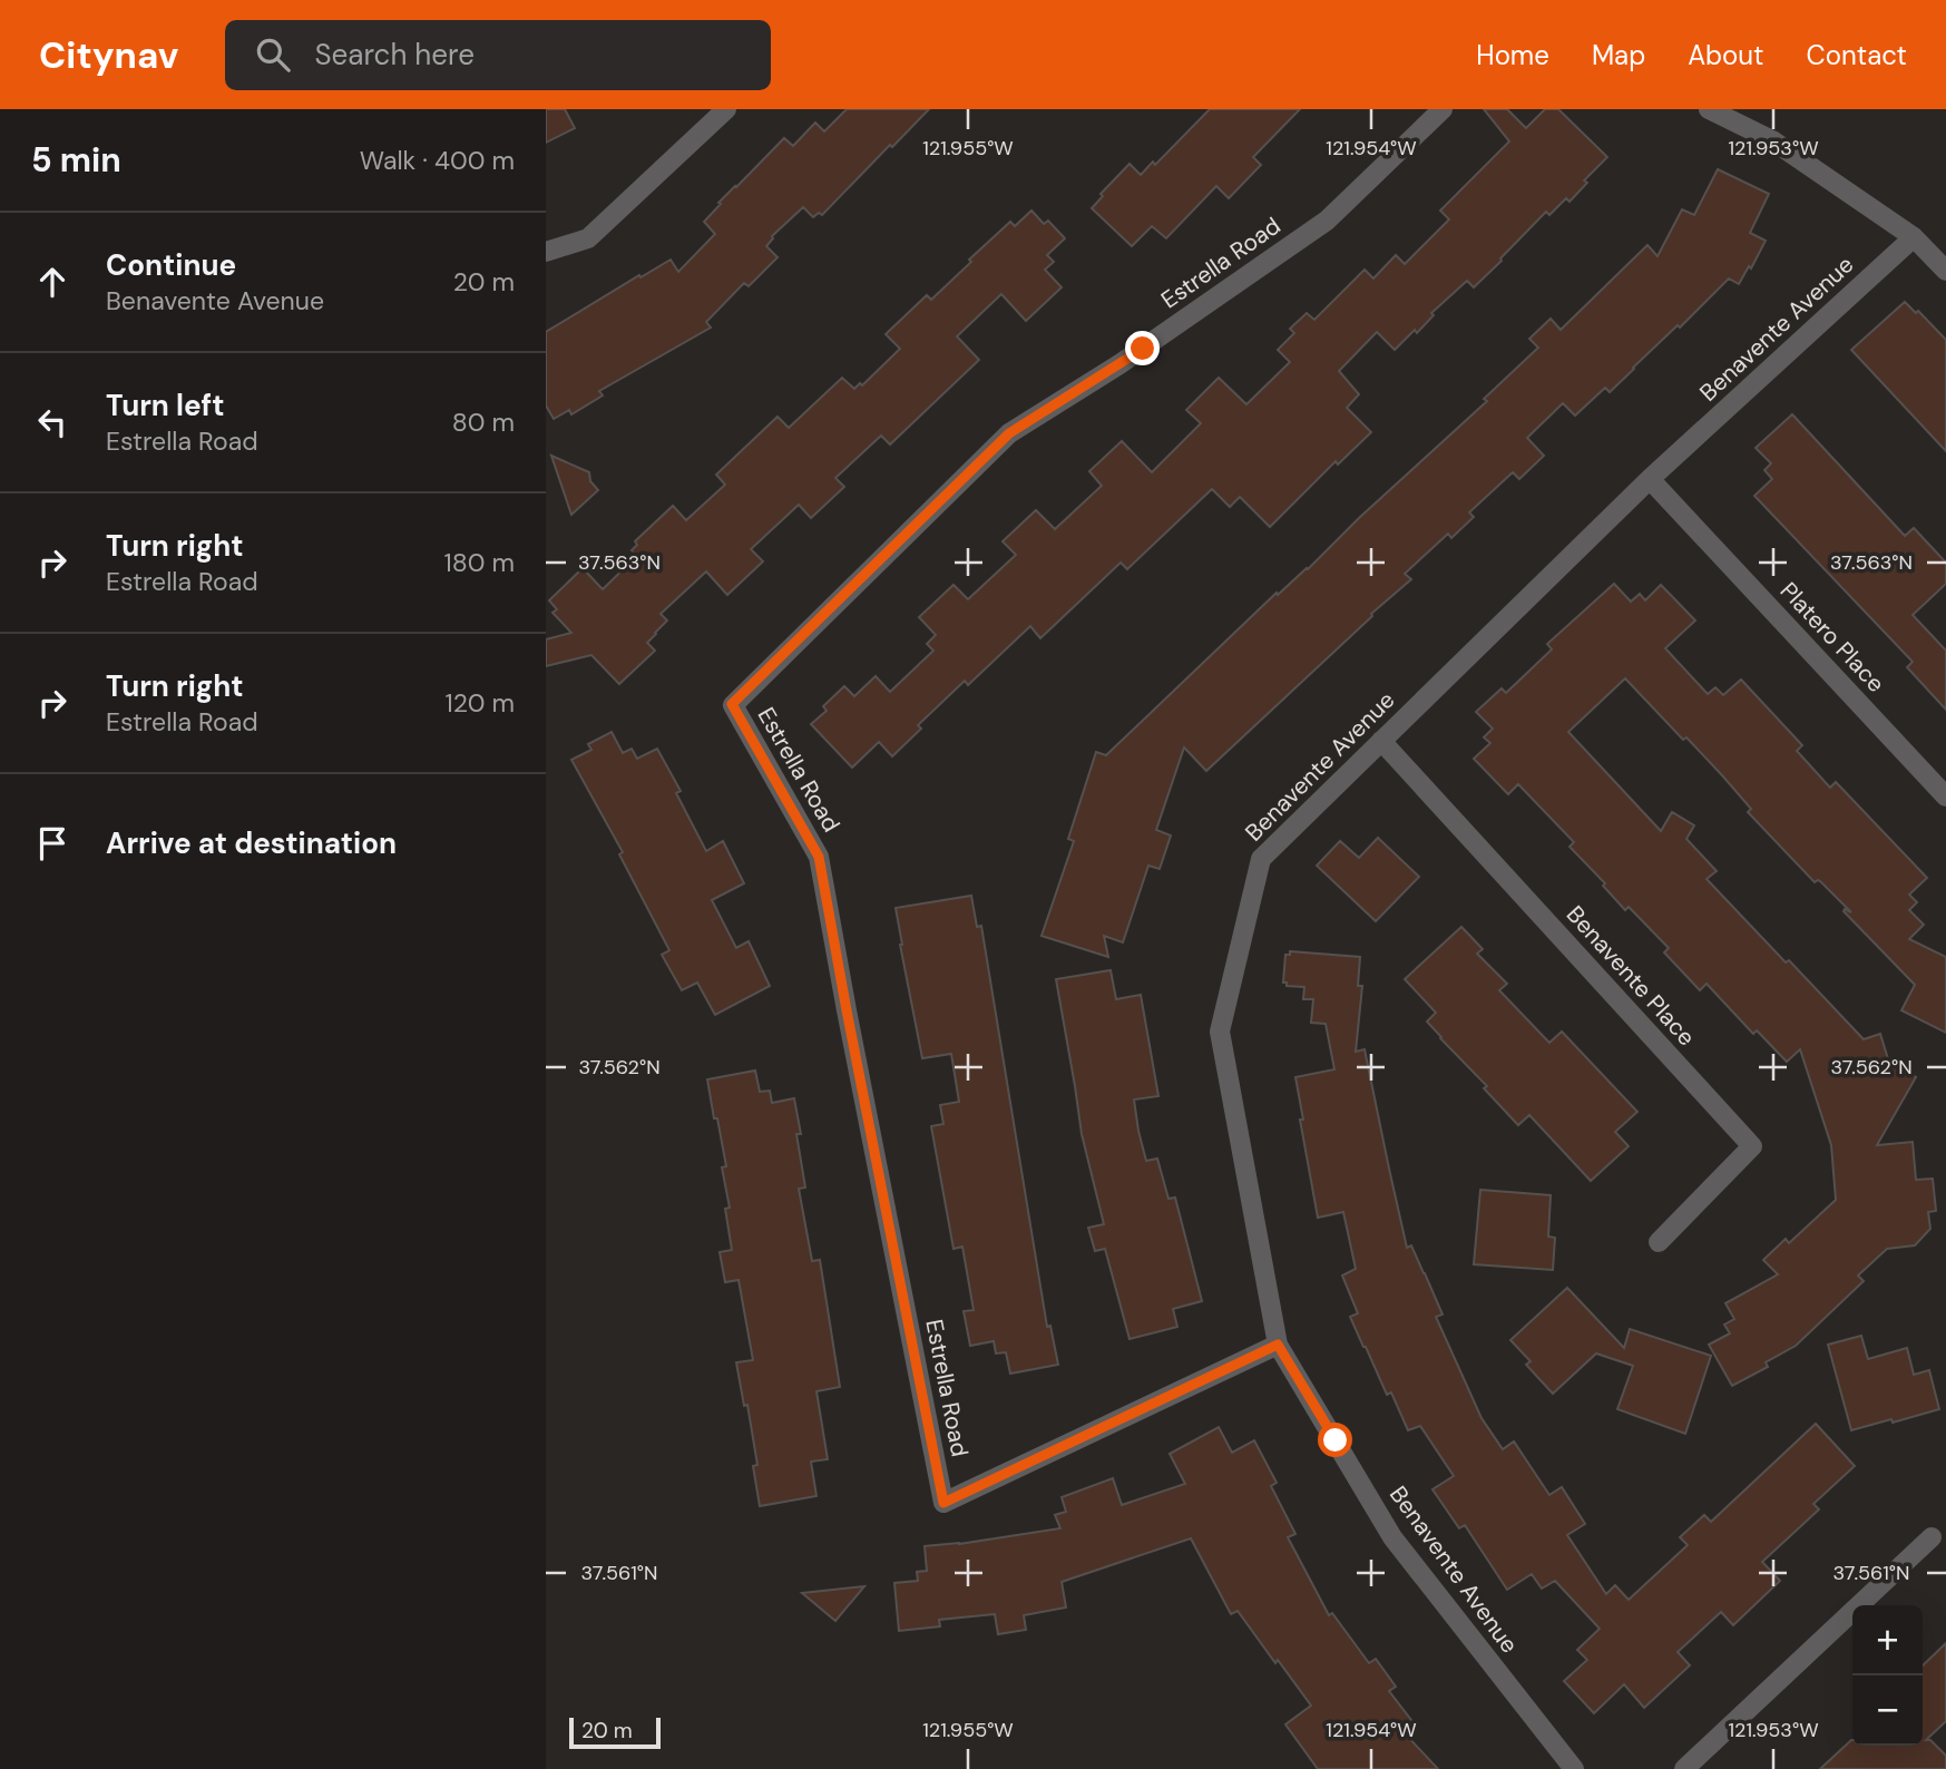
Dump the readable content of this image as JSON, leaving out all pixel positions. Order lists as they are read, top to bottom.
{
  "streets": {
    "street": [
      "Estrella Road",
      "Benavente Avenue",
      "Platero Place",
      "Benavente Place"
    ]
  },
  "crossings": [
    ["Estrella Road", "Benavente Avenue"],
    ["Benavente Avenue", "Platero Place"],
    ["Benavente Avenue", "Benavente Place"]
  ],
  "scale_bar": "20 m",
  "page": {
    "header": "Citynav",
    "search": "Search here",
    "nav": [
      "Home",
      "Map",
      "About",
      "Contact"
    ],
    "heading": ["5 min", "Walk · 400 m"],
    "list": [
      ["Continue", "Benavente Avenue", "20 m"],
      ["Turn left", "Estrella Road", "80 m"],
      ["Turn right", "Estrella Road", "180 m"],
      ["Turn right", "Estrella Road", "120 m"],
      "Arrive at destination"
    ],
    "map_buttons": ["+", "−"],
    "scale": "20 m"
  },
  "coordinates": [
    "121.955°W",
    "121.954°W",
    "121.953°W",
    "37.563°N",
    "37.562°N",
    "37.561°N"
  ]
}
